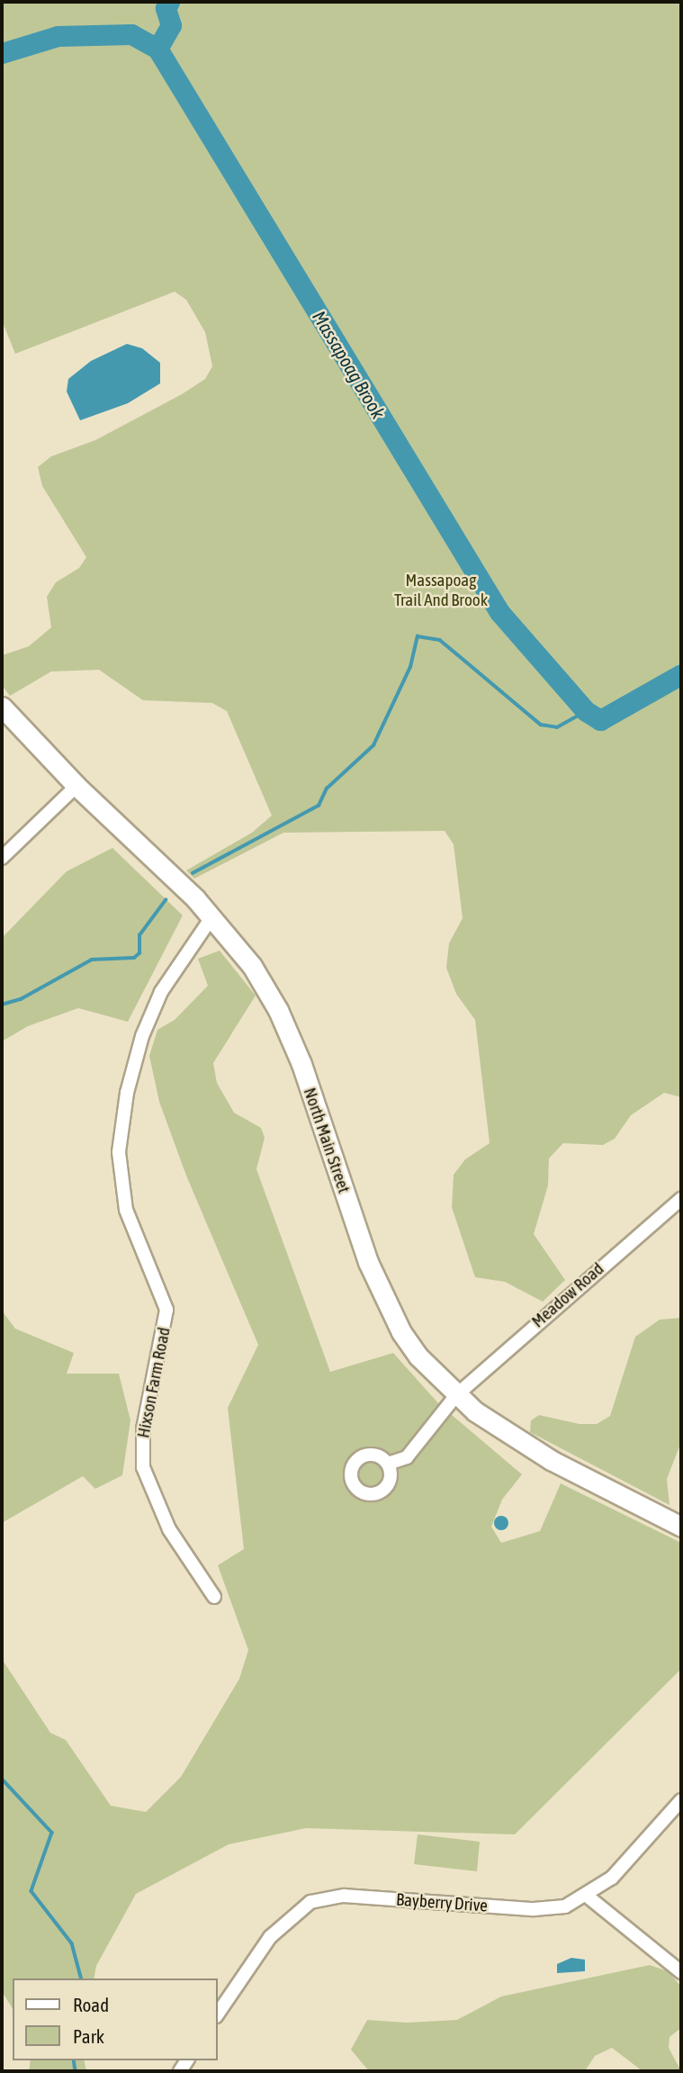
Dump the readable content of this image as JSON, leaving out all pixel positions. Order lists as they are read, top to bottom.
{
  "streets": {
    "main road": ["North Main Street"],
    "street": ["Meadow Road", "Hixson Farm Road", "Bayberry Drive"]
  },
  "crossings": [
    ["North Main Street", "Meadow Road"],
    ["North Main Street", "Hixson Farm Road"]
  ],
  "water": ["Massapoag Brook"],
  "parks": ["Massapoag Trail And Brook"],
  "legend": ["Road", "Park"]
}
